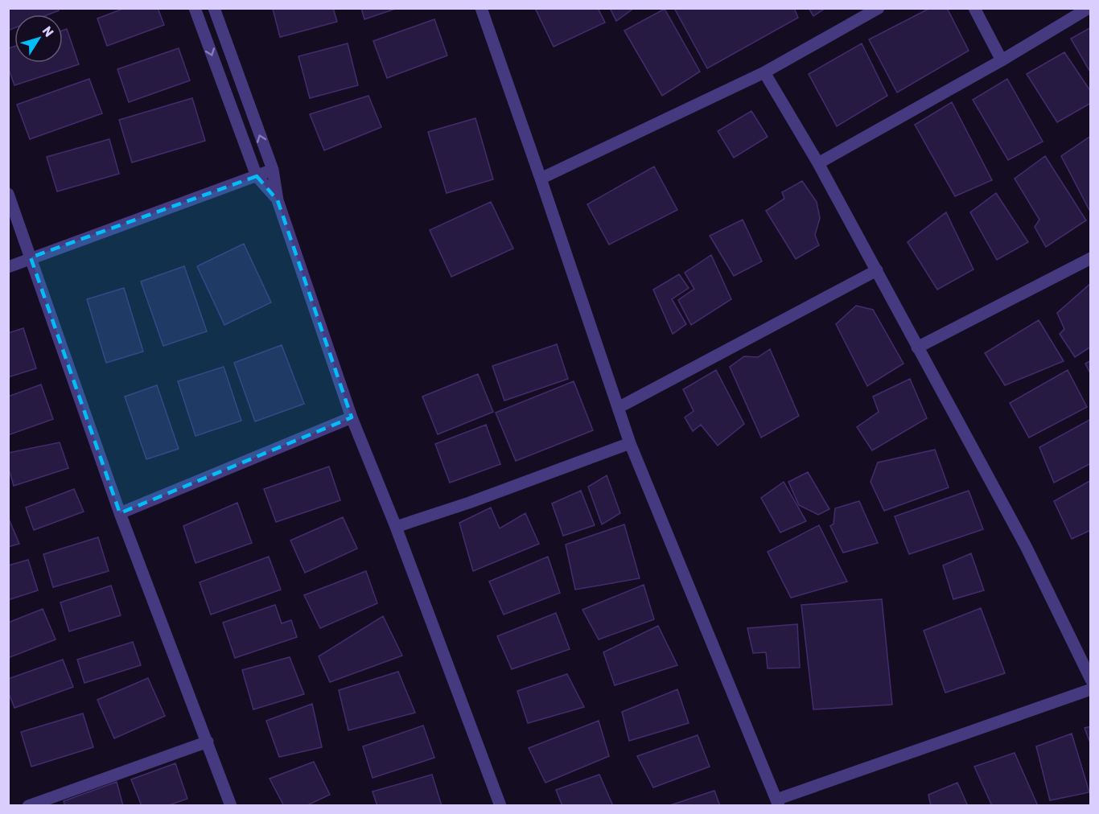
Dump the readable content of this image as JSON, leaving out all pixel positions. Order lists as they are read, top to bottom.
{
  "north": "top right"
}
